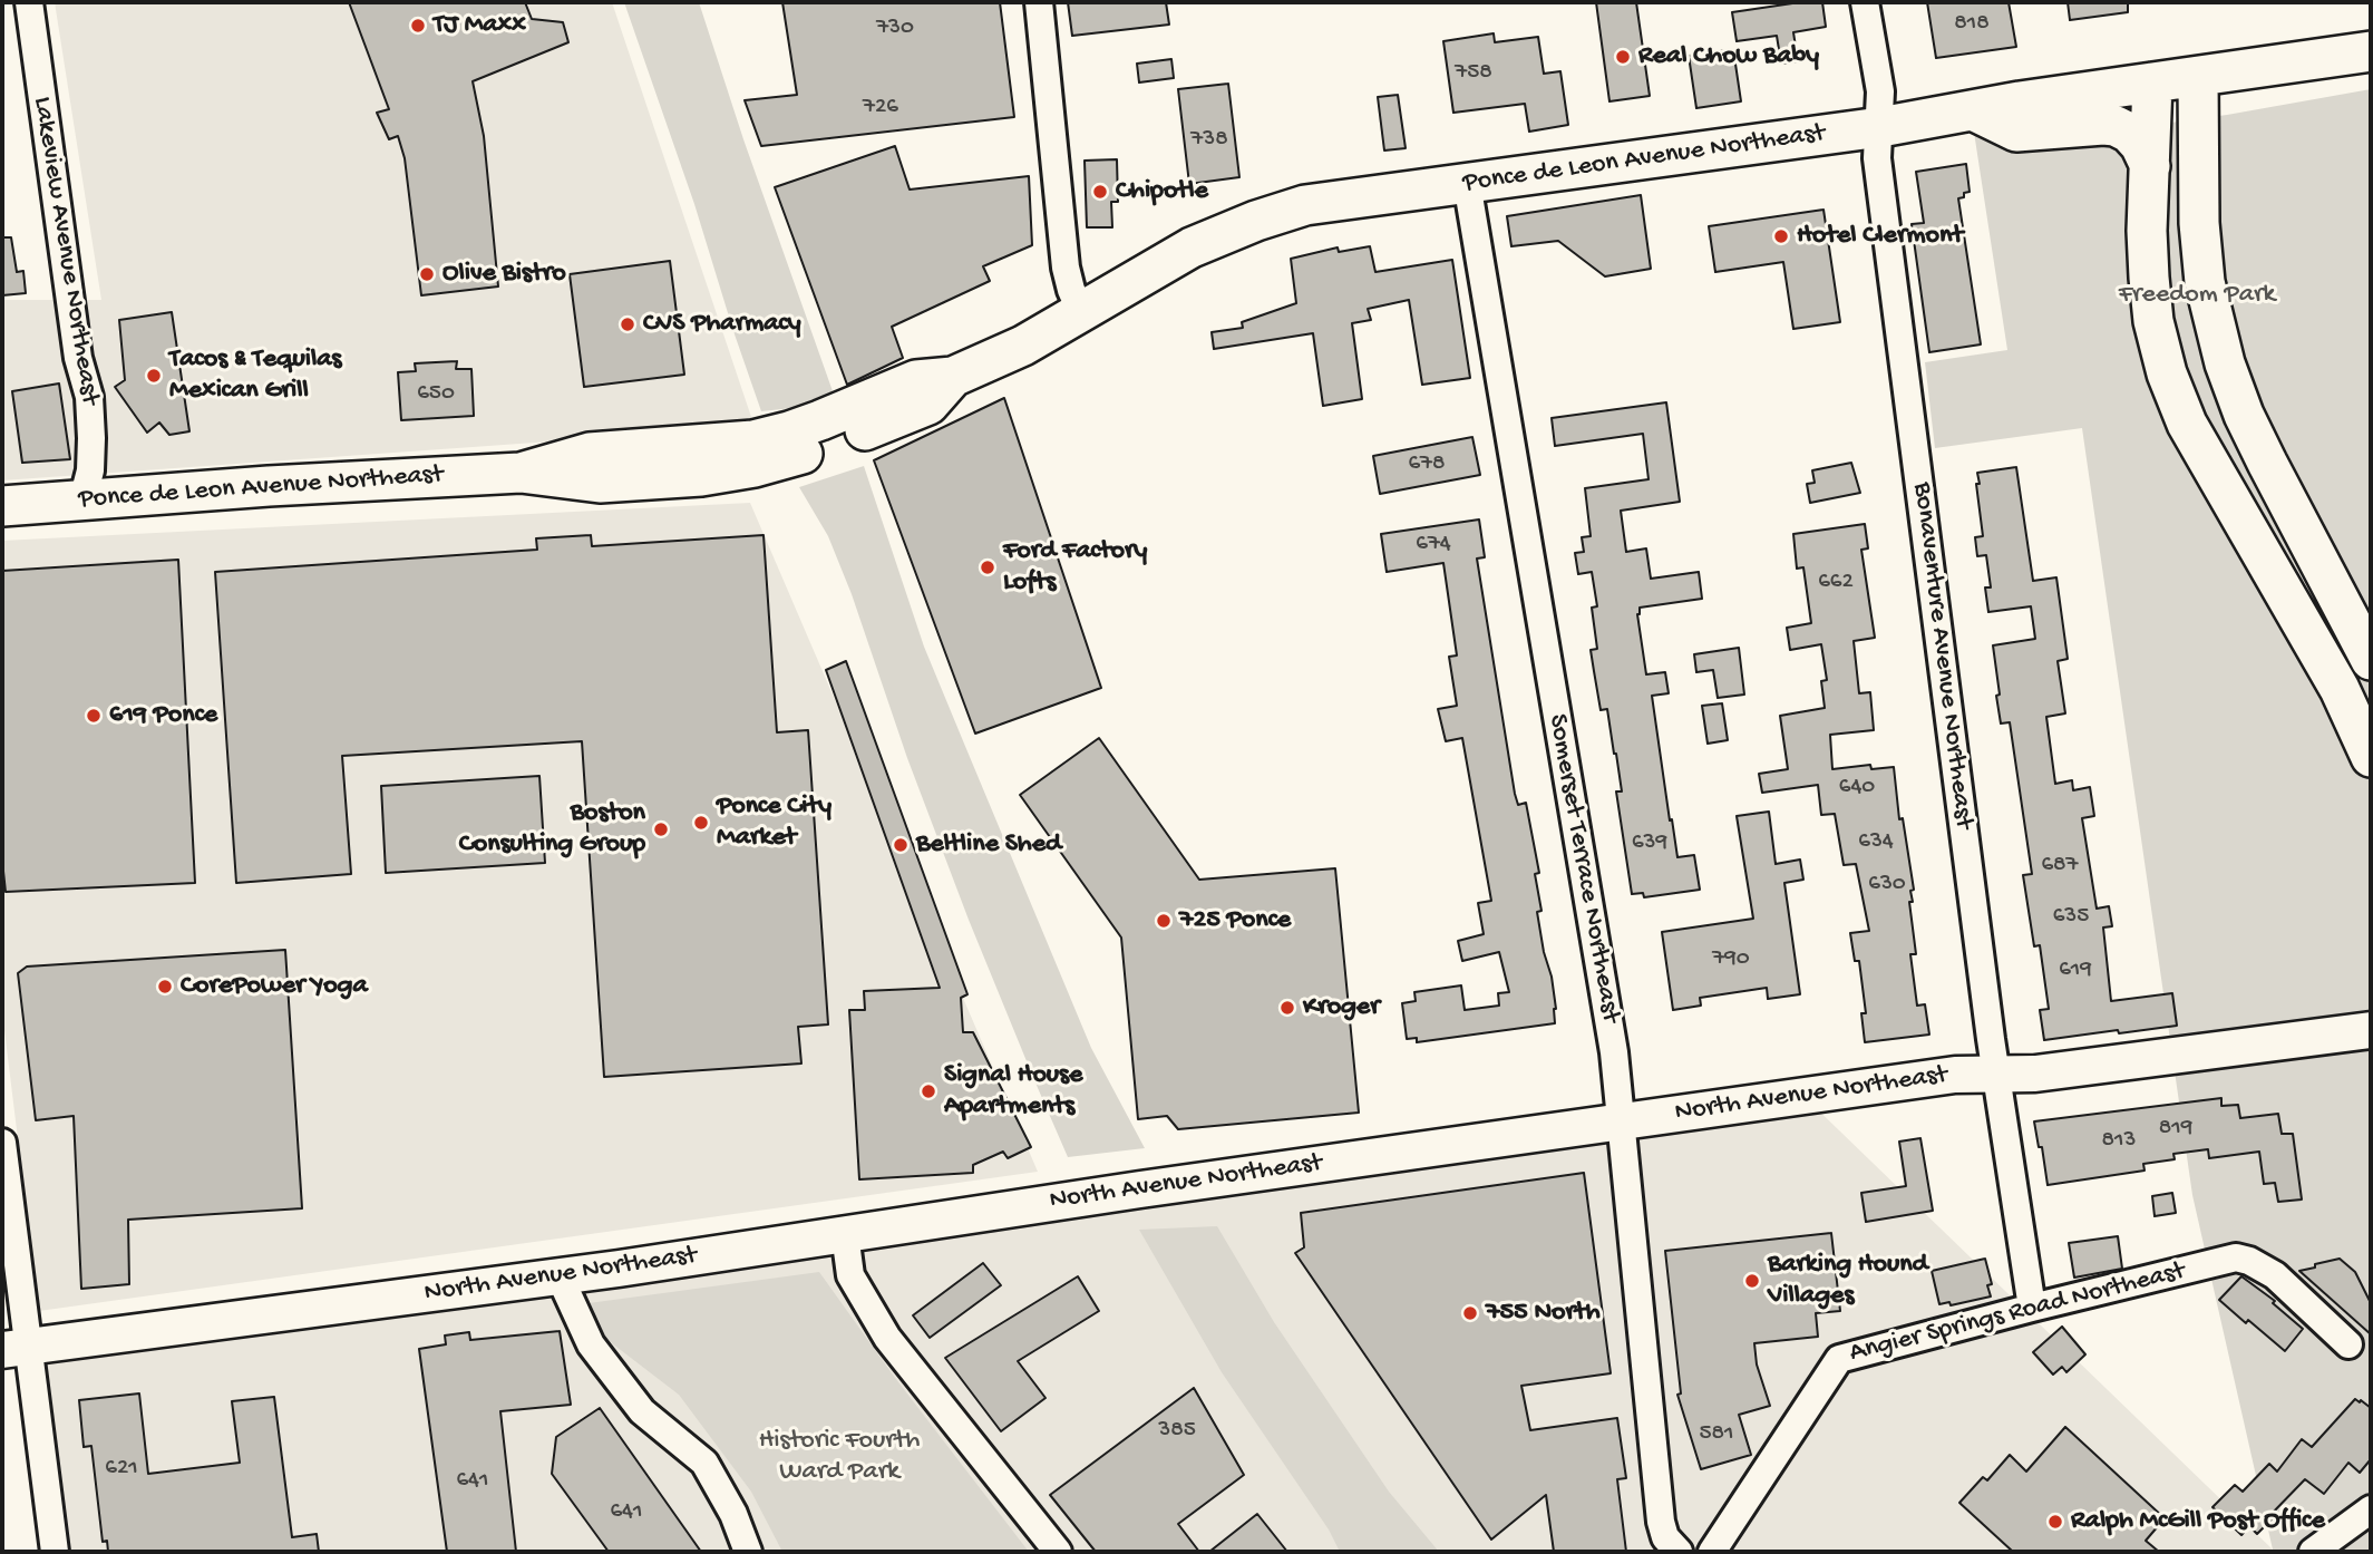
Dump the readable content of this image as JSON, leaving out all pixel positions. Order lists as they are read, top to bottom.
{
  "streets": {
    "highway": ["Ponce de Leon Avenue Northeast"],
    "main road": ["North Avenue Northeast"],
    "street": [
      "Lakeview Avenue Northeast",
      "Bonaventure Avenue Northeast",
      "Somerset Terrace Northeast",
      "Angier Springs Road Northeast"
    ]
  },
  "crossings": [
    ["Ponce de Leon Avenue Northeast", "Lakeview Avenue Northeast"],
    ["Ponce de Leon Avenue Northeast", "Bonaventure Avenue Northeast"],
    ["Ponce de Leon Avenue Northeast", "Somerset Terrace Northeast"],
    ["Bonaventure Avenue Northeast", "North Avenue Northeast"],
    ["Bonaventure Avenue Northeast", "Angier Springs Road Northeast"],
    ["Somerset Terrace Northeast", "North Avenue Northeast"]
  ],
  "parks": ["Freedom Park", "Historic Fourth Ward Park"],
  "places": [
    "TJ Maxx",
    "Real Chow Baby",
    "Chipotle",
    "Hotel Clermont",
    "Olive Bistro",
    "CVS Pharmacy",
    "Tacos & Tequilas Mexican Grill",
    "Ford Factory Lofts",
    "619 Ponce",
    "Ponce City Market",
    "Boston Consulting Group",
    "Beltline Shed",
    "725 Ponce",
    "CorePower Yoga",
    "Kroger",
    "Signal House Apartments",
    "Barking Hound Villages",
    "755 North",
    "Ralph McGill Post Office"
  ],
  "house_numbers": [
    "818",
    "730",
    "758",
    "726",
    "738",
    "650",
    "678",
    "674",
    "662",
    "640",
    "634",
    "639",
    "687",
    "630",
    "635",
    "790",
    "619",
    "819",
    "813",
    "385",
    "581",
    "621",
    "641",
    "641"
  ]
}
